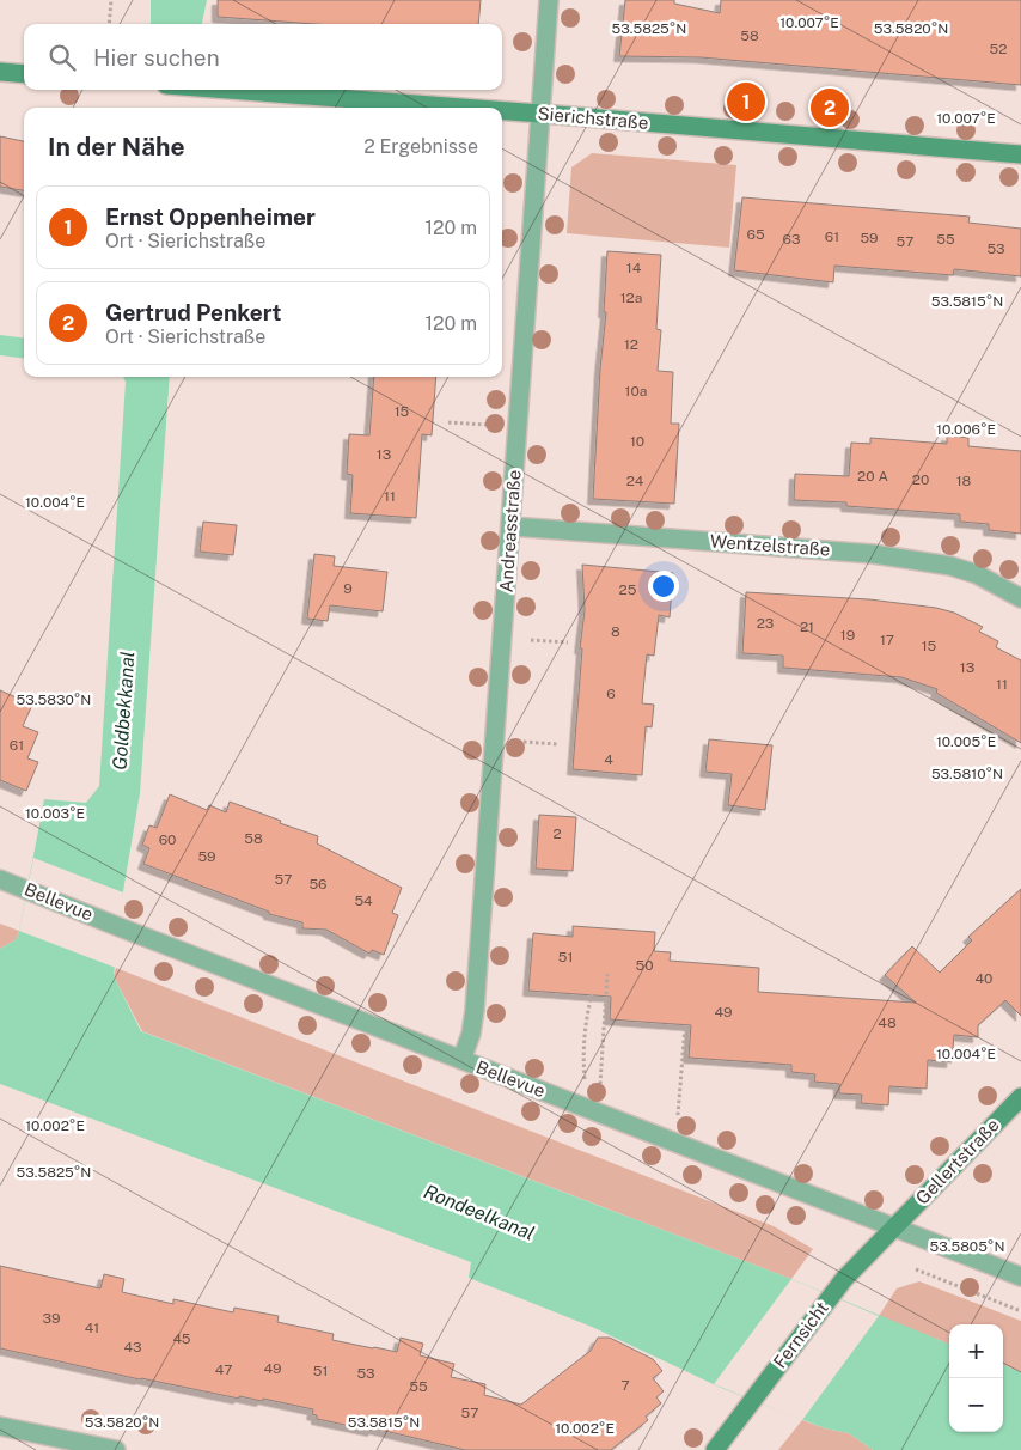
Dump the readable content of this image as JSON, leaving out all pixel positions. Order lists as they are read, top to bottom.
{
  "streets": {
    "main road": ["Sierichstraße", "Gellertstraße", "Fernsicht"],
    "street": ["Andreasstraße", "Wentzelstraße", "Bellevue"]
  },
  "crossings": [
    ["Sierichstraße", "Andreasstraße"],
    ["Andreasstraße", "Wentzelstraße"],
    ["Andreasstraße", "Bellevue"],
    ["Bellevue", "Gellertstraße"],
    ["Bellevue", "Fernsicht"],
    ["Gellertstraße", "Fernsicht"]
  ],
  "water": ["Goldbekkanal", "Rondeelkanal"],
  "house_numbers": [
    "58",
    "52",
    "65",
    "61",
    "59",
    "63",
    "55",
    "57",
    "53",
    "14",
    "12a",
    "12",
    "10a",
    "15",
    "10",
    "13",
    "20 A",
    "20",
    "24",
    "18",
    "11",
    "9",
    "25",
    "23",
    "21",
    "8",
    "19",
    "17",
    "15",
    "13",
    "11",
    "6",
    "61",
    "4",
    "2",
    "58",
    "60",
    "59",
    "57",
    "56",
    "54",
    "51",
    "50",
    "40",
    "49",
    "48",
    "39",
    "41",
    "45",
    "43",
    "49",
    "47",
    "51",
    "53",
    "7",
    "55",
    "57"
  ],
  "page": {
    "search": "Hier suchen",
    "pins": ["1", "2"],
    "heading": ["In der Nähe", "2 Ergebnisse"],
    "list": [
      {
        "mark": "1",
        "name": "Ernst Oppenheimer",
        "note": "Ort · Sierichstraße",
        "value": "120 m"
      },
      {
        "mark": "2",
        "name": "Gertrud Penkert",
        "note": "Ort · Sierichstraße",
        "value": "120 m"
      }
    ],
    "map_buttons": ["+", "−"]
  },
  "coordinates": [
    "10.007°E",
    "53.5825°N",
    "53.5820°N",
    "53.5815°N",
    "10.006°E",
    "10.004°E",
    "53.5830°N",
    "10.005°E",
    "53.5810°N",
    "10.003°E",
    "10.002°E",
    "53.5805°N"
  ]
}
